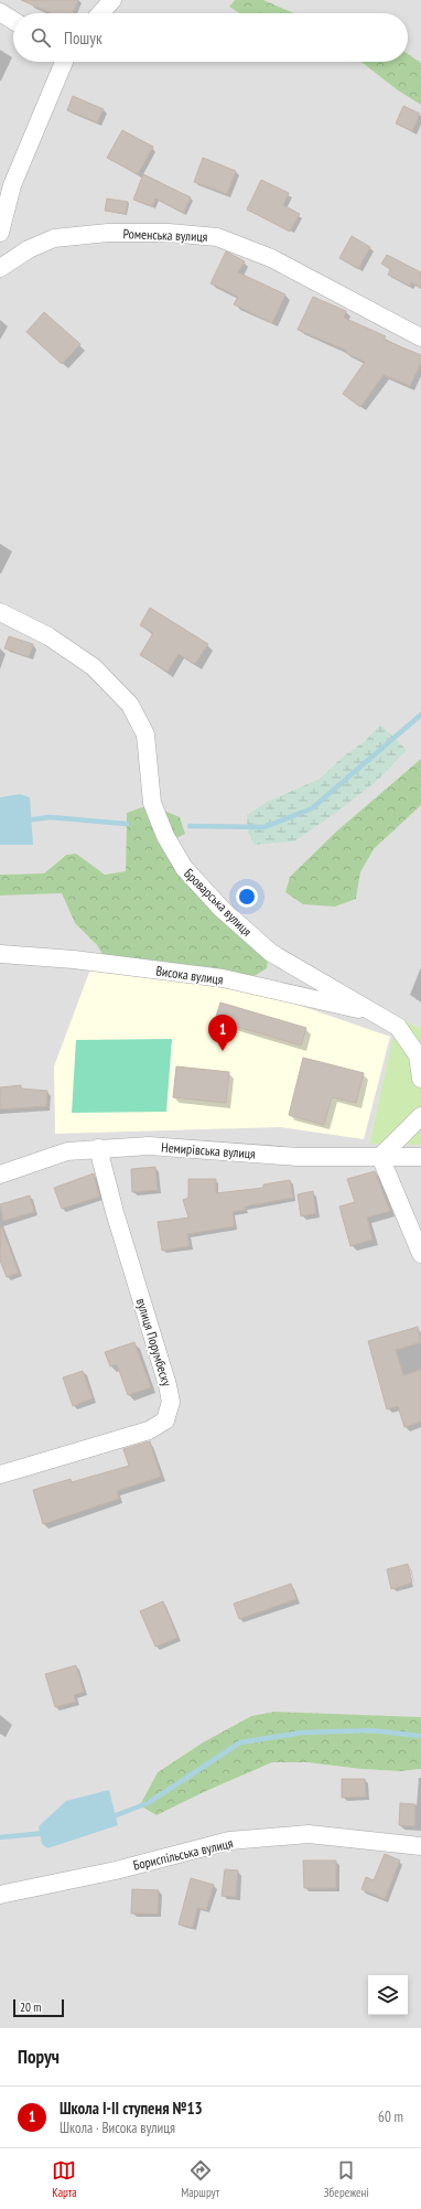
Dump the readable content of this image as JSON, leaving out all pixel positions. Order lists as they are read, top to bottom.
{
  "streets": {
    "street": [
      "Роменська вулиця",
      "Броварська вулиця",
      "Висока вулиця",
      "Немирівська вулиця",
      "вулиця Порумбеску",
      "Бориспільська вулиця"
    ]
  },
  "crossings": [
    ["Броварська вулиця", "Висока вулиця"],
    ["Немирівська вулиця", "вулиця Порумбеску"]
  ],
  "scale_bar": "20 m",
  "page": {
    "search": "Пошук",
    "pins": "1",
    "scale": "20 m",
    "heading": "Поруч",
    "list": [
      {
        "mark": "1",
        "name": "Школа I-II ступеня №13",
        "note": "Школа · Висока вулиця",
        "value": "60 m"
      }
    ],
    "nav": ["Карта", "Маршрут", "Збережені"]
  }
}
